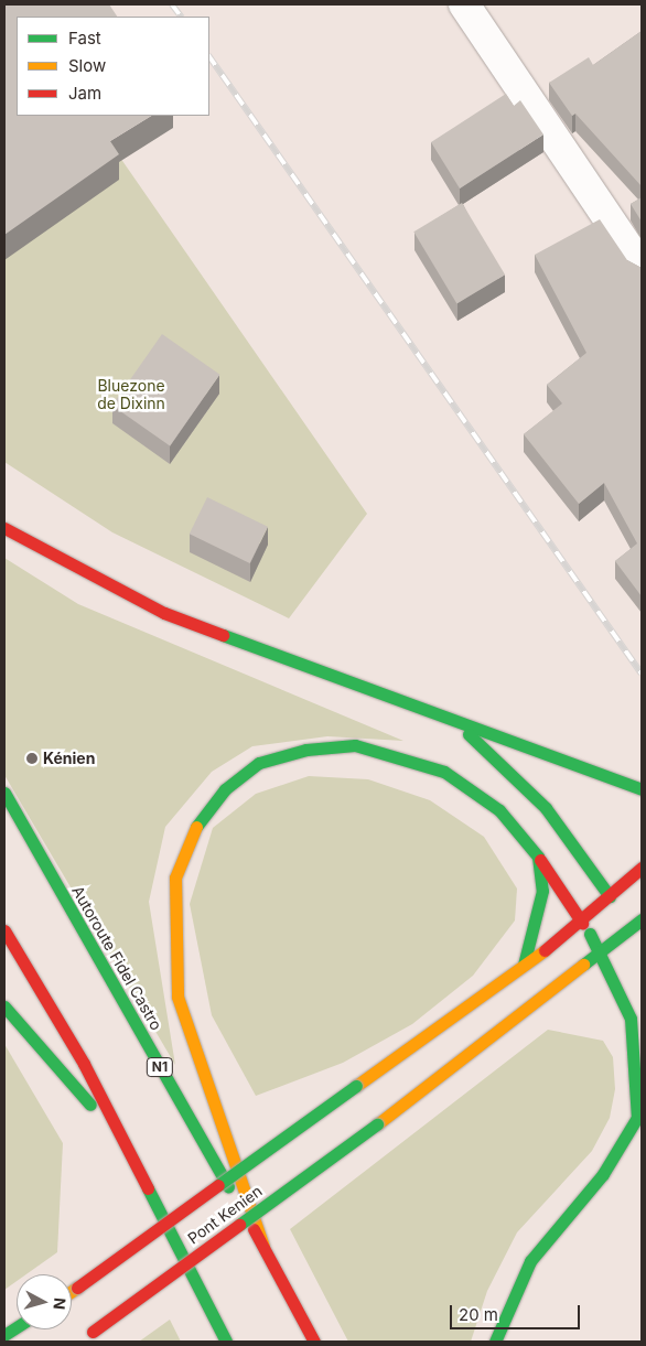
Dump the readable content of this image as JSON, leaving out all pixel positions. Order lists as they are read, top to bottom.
{
  "streets": {
    "main road": ["Autoroute Fidel Castro", "N1", "Pont Kenien"]
  },
  "parks": ["Bluezone de Dixinn"],
  "places": ["Kénien"],
  "legend": ["Fast", "Slow", "Jam"],
  "scale_bar": "20 m",
  "north": "right"
}
